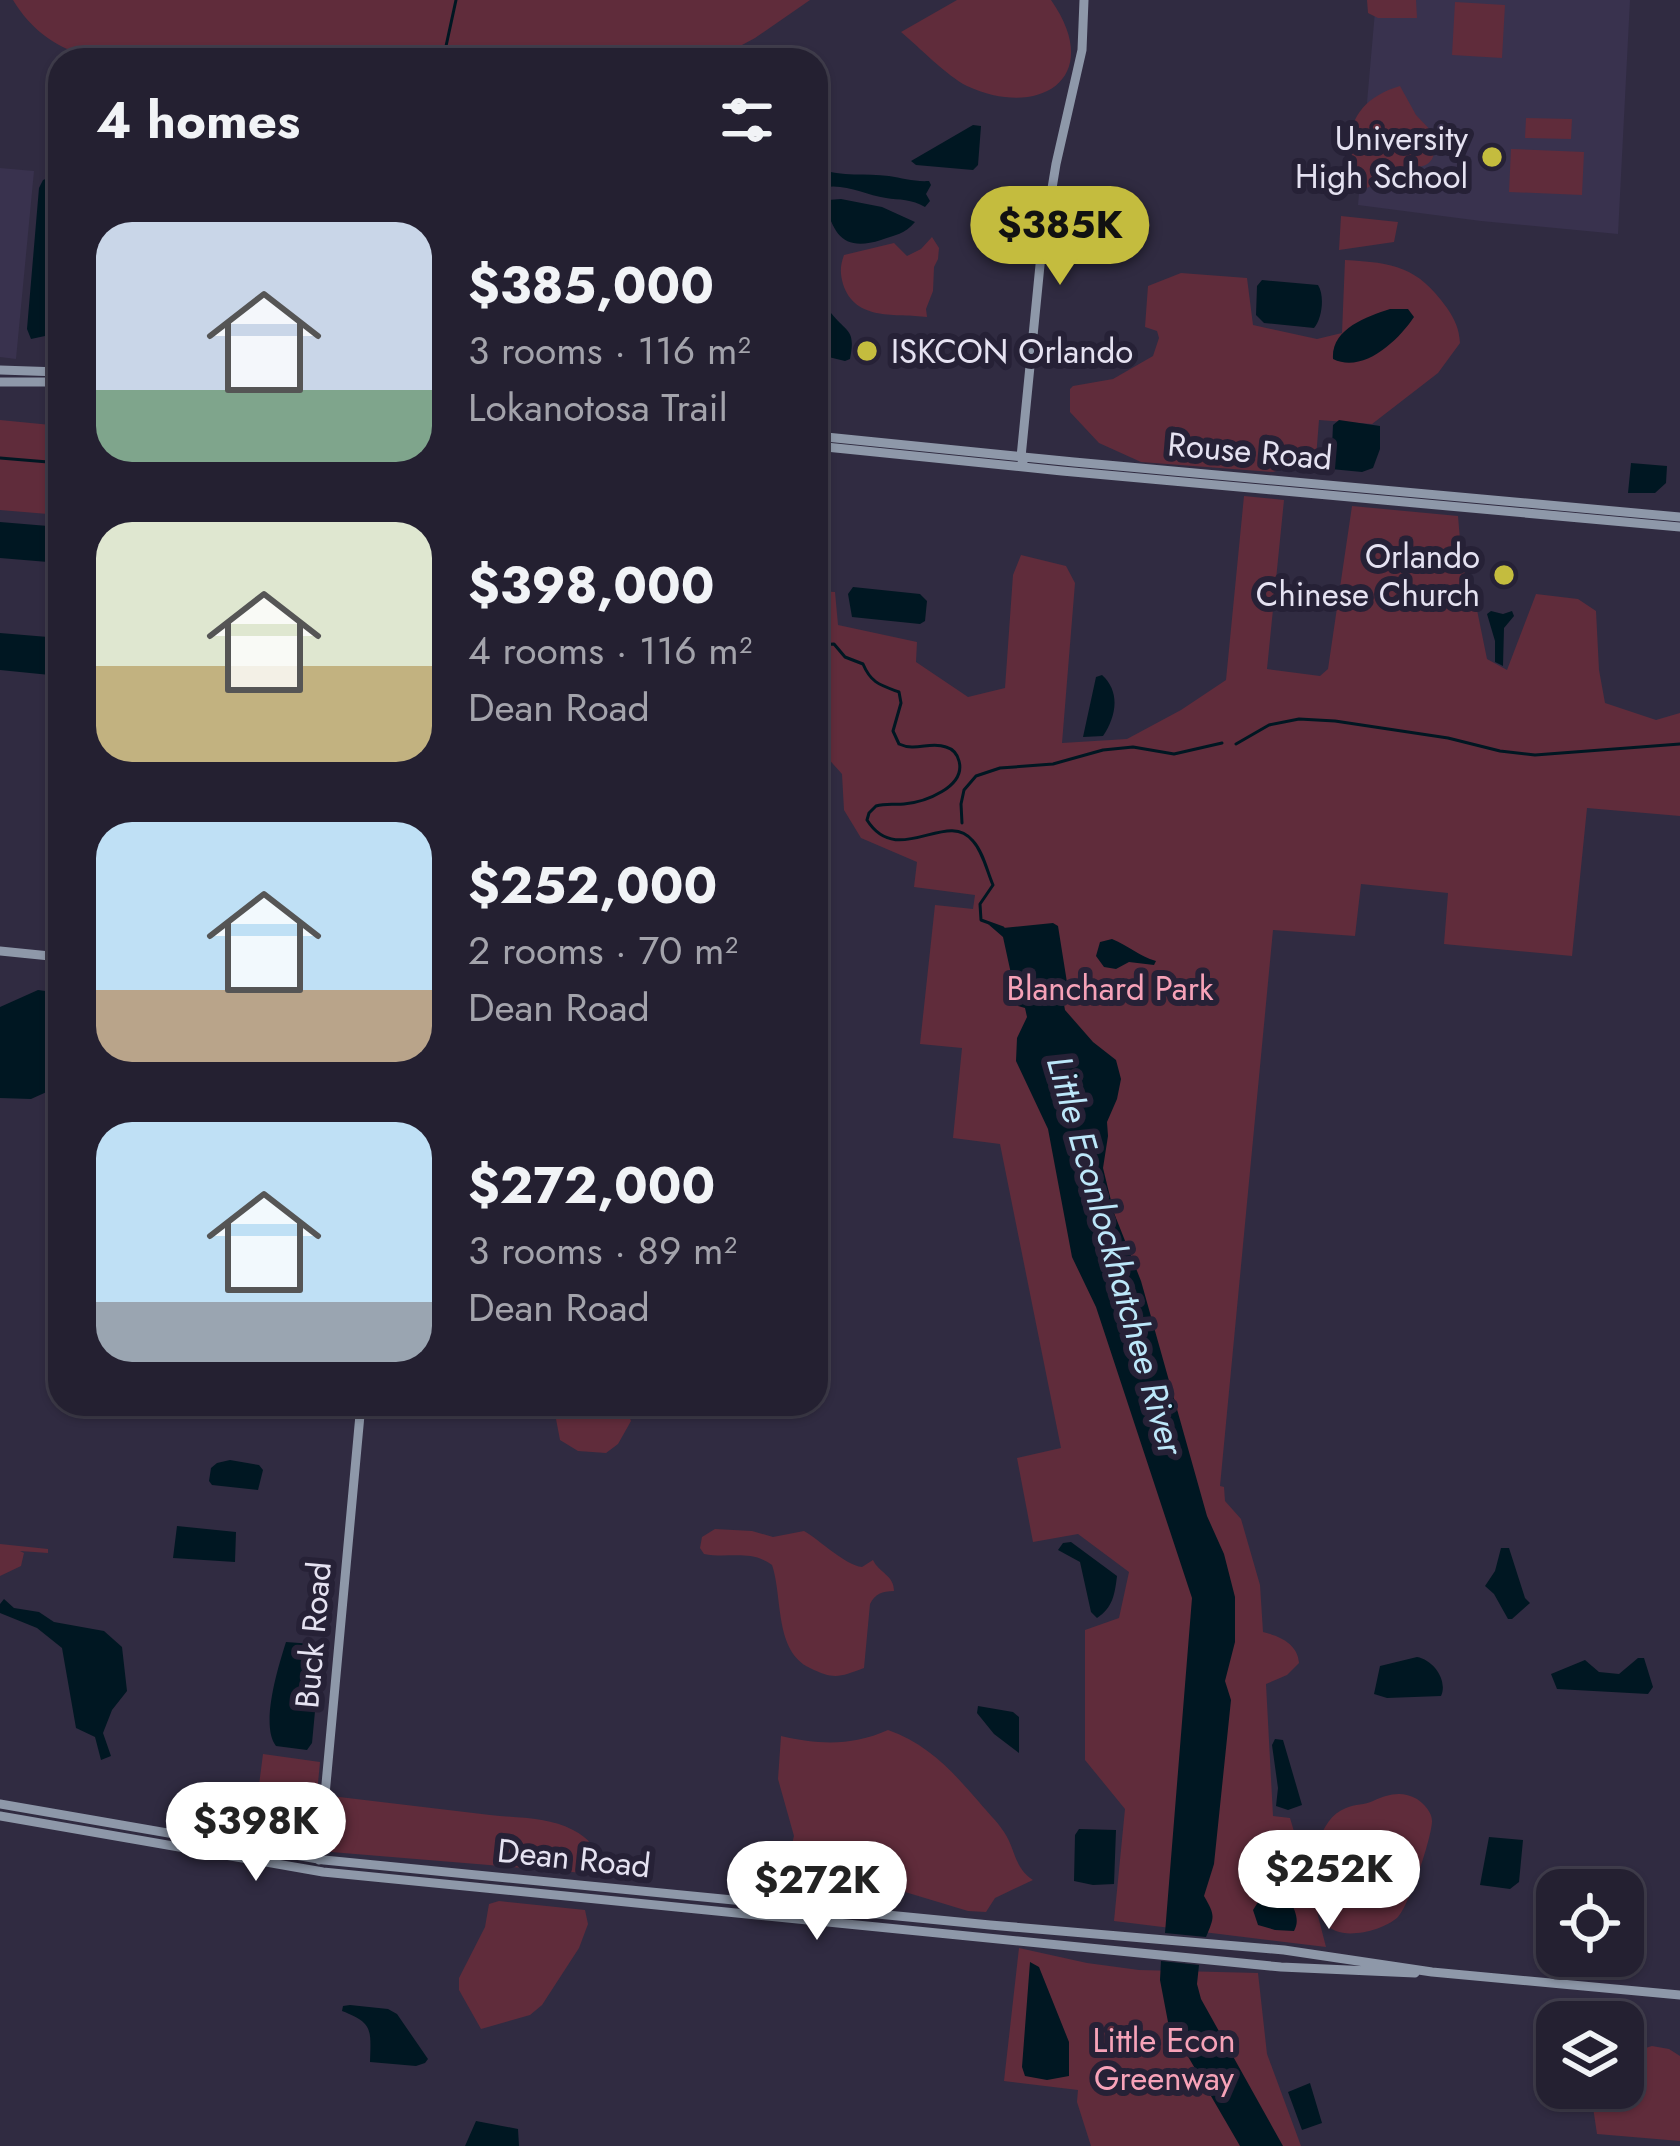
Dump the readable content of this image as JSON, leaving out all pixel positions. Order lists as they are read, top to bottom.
{
  "streets": {
    "main road": ["Rouse Road", "Buck Road", "Dean Road"]
  },
  "crossings": [
    ["Buck Road", "Dean Road"]
  ],
  "water": ["Little Econlockhatchee River"],
  "parks": ["Blanchard Park", "Little Econ Greenway"],
  "places": ["University High School", "ISKCON Orlando", "Orlando Chinese Church"],
  "page": {
    "heading": "4 homes",
    "price": [
      "$385K",
      "$398K",
      "$252K",
      "$272K"
    ],
    "list": [
      {
        "name": "$385,000",
        "note": "3 rooms · 116 m² · Lokanotosa Trail"
      },
      {
        "name": "$398,000",
        "note": "4 rooms · 116 m² · Dean Road"
      },
      {
        "name": "$252,000",
        "note": "2 rooms · 70 m² · Dean Road"
      },
      {
        "name": "$272,000",
        "note": "3 rooms · 89 m² · Dean Road"
      }
    ]
  }
}
